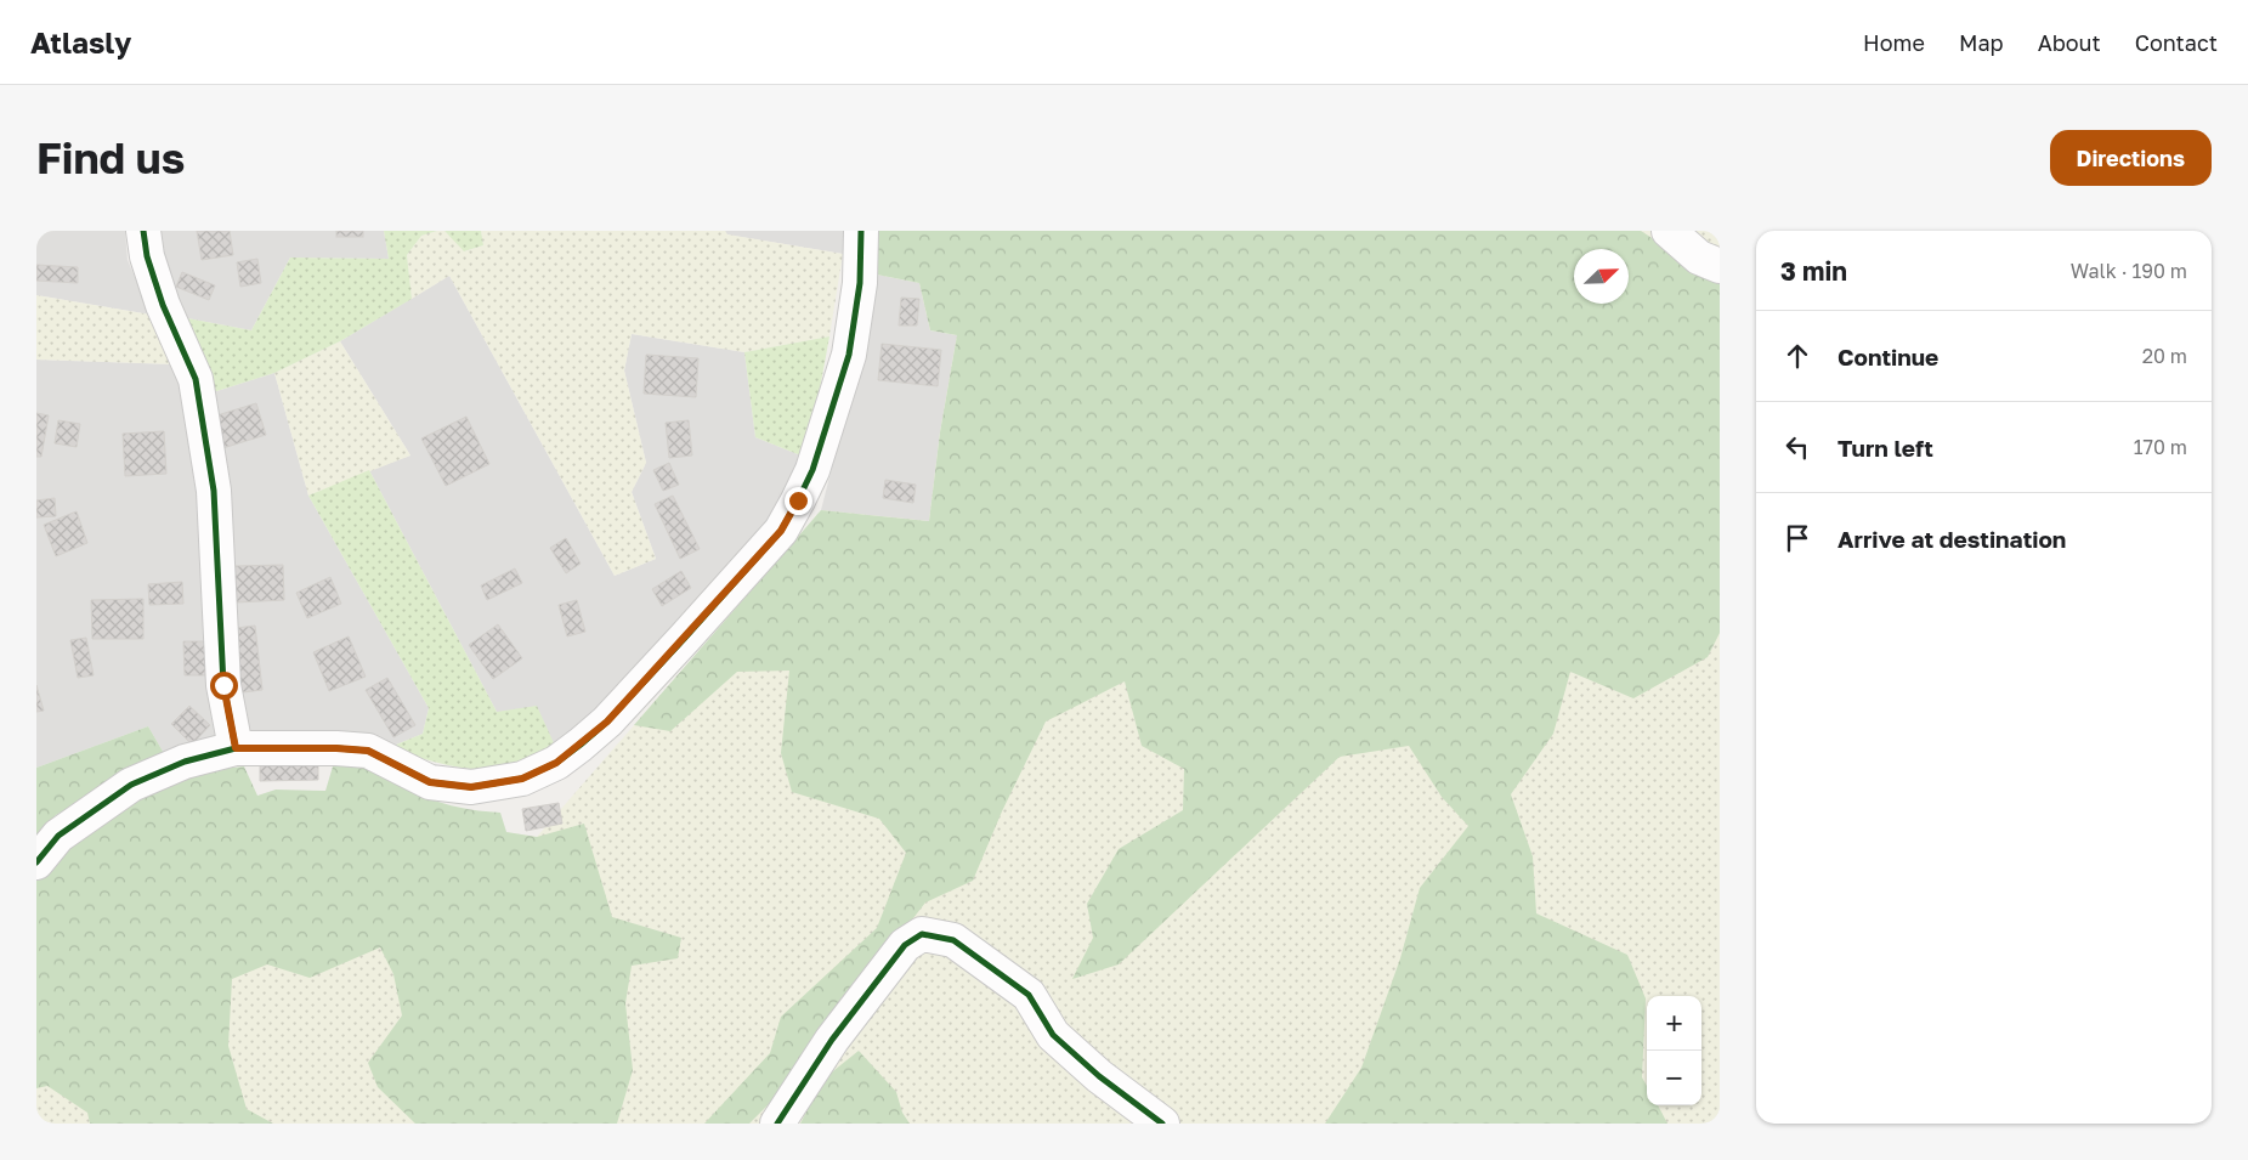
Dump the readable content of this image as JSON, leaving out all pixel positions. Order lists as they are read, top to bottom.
{
  "north": "top right",
  "page": {
    "header": "Atlasly",
    "nav": [
      "Home",
      "Map",
      "About",
      "Contact"
    ],
    "buttons": "Directions",
    "title": "Find us",
    "heading": ["3 min", "Walk · 190 m"],
    "list": [
      ["Continue", "20 m"],
      ["Turn left", "170 m"],
      "Arrive at destination"
    ],
    "map_buttons": ["+", "−"]
  }
}
